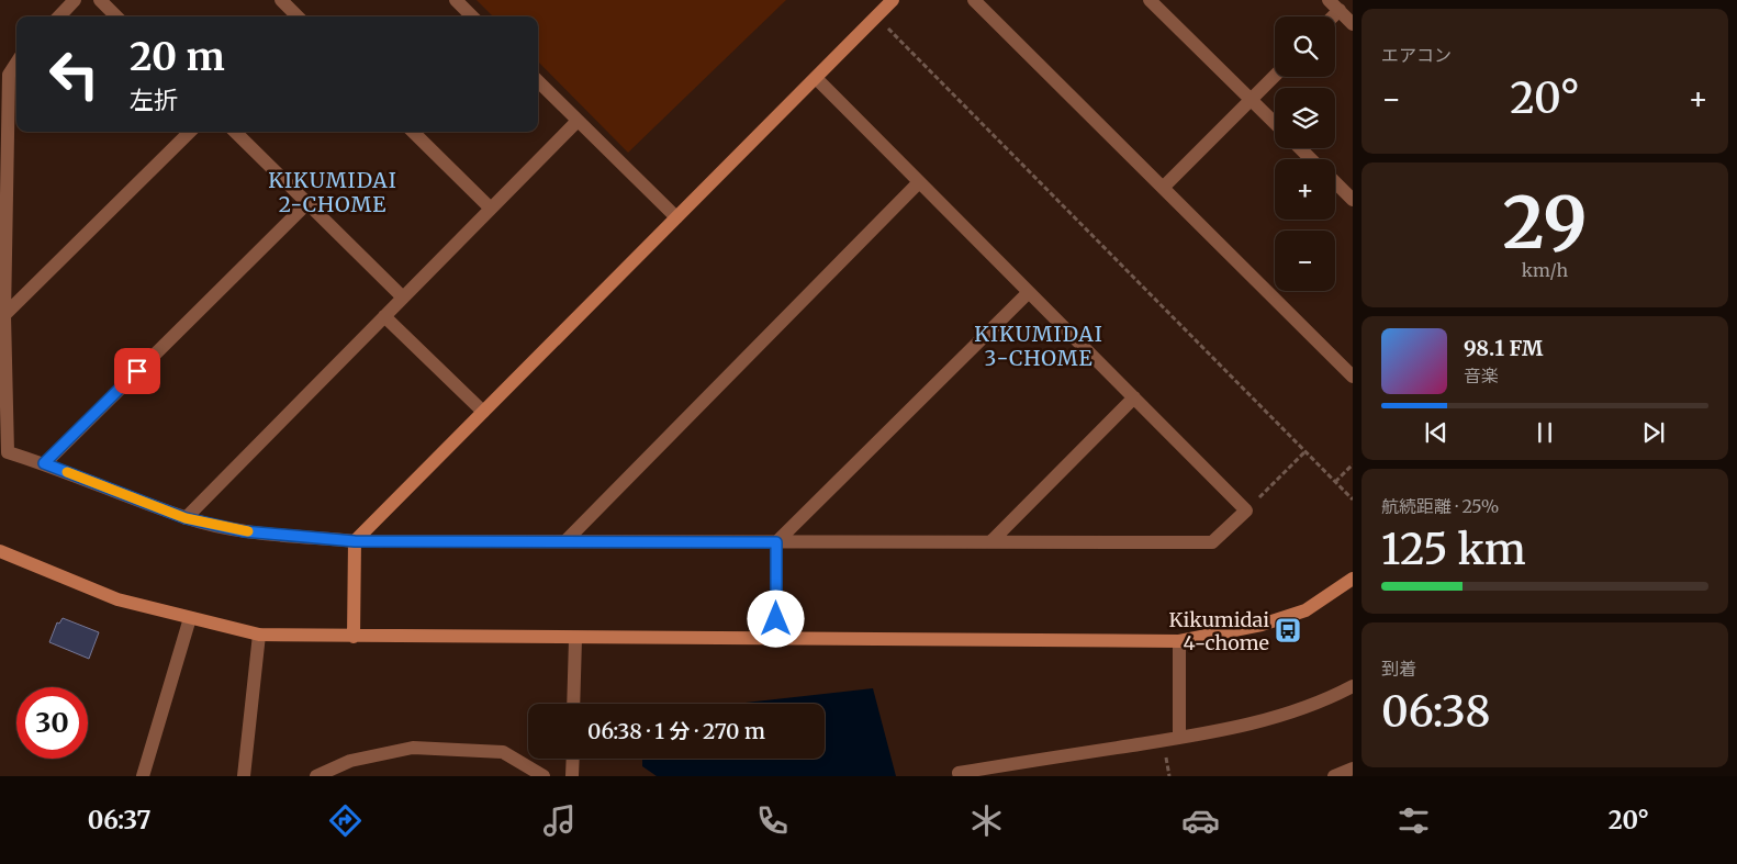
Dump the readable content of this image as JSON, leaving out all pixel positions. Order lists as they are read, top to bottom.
{
  "districts": ["KIKUMIDAI 2-CHOME", "KIKUMIDAI 3-CHOME"],
  "places": {
    "bus stop": ["Kikumidai 4-chome"]
  },
  "page": {
    "tile": [
      "エアコン",
      ["29", "km/h"],
      ["航続距離 · 25%", "125 km"],
      ["到着", "06:38"]
    ],
    "map_buttons": ["+", "−"],
    "turn": ["20 m", "左折"],
    "heat": ["−", "20°", "+"],
    "song": ["98.1 FM", "音楽"],
    "limit": "30",
    "trip": "06:38 · 1 分 · 270 m",
    "tabs": ["06:37", "20°"]
  }
}
